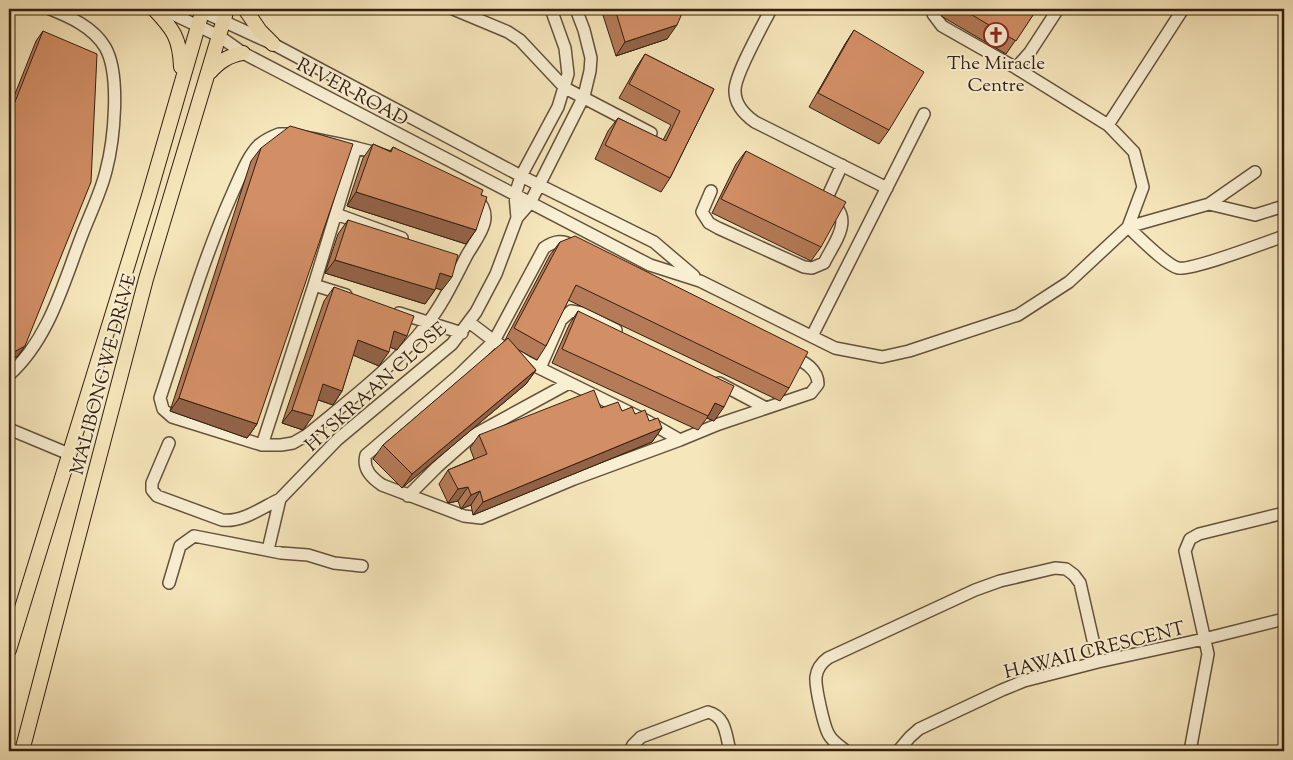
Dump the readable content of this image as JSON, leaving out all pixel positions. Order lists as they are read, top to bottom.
{
  "streets": {
    "main road": ["MALIBONGWE DRIVE"],
    "street": ["RIVER ROAD", "HYSKRAAN CLOSE", "HAWAII CRESCENT"]
  },
  "crossings": [
    ["RIVER ROAD", "MALIBONGWE DRIVE"]
  ],
  "places": {
    "church": ["The Miracle Centre"]
  }
}
